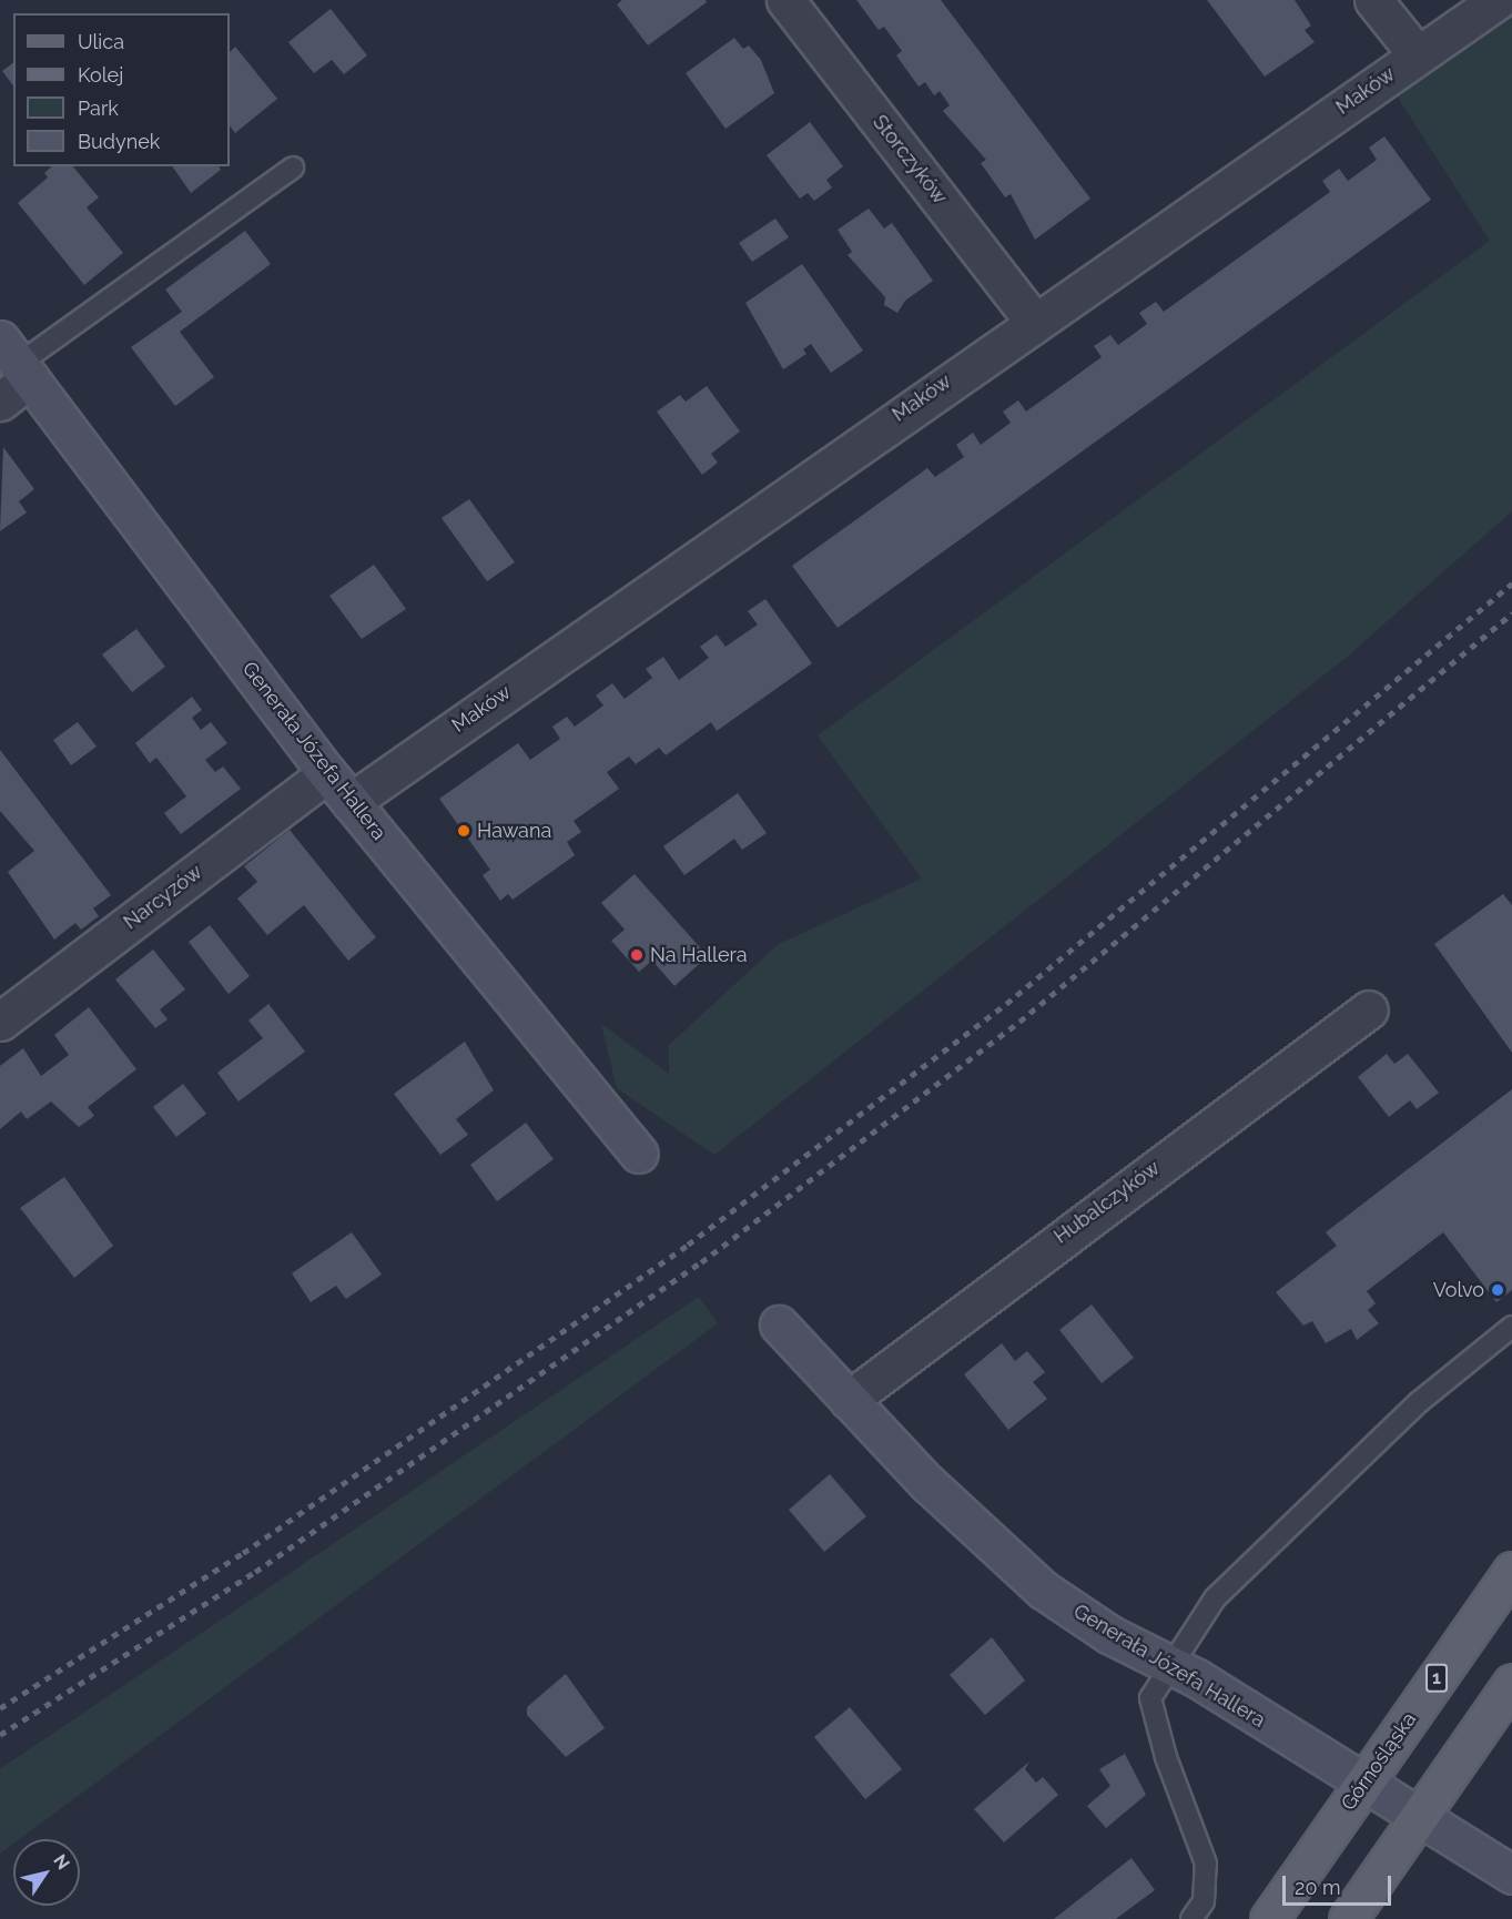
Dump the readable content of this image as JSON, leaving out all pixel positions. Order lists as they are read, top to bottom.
{
  "streets": {
    "main road": ["1", "Górnośląska"],
    "street": [
      "Maków",
      "Storczyków",
      "Generała Józefa Hallera",
      "Narcyzów",
      "Hubalczyków"
    ]
  },
  "crossings": [
    ["Maków", "Storczyków"],
    ["Maków", "Generała Józefa Hallera"],
    ["Generała Józefa Hallera", "Narcyzów"],
    ["Generała Józefa Hallera", "Hubalczyków"],
    ["Generała Józefa Hallera", "Górnośląska"]
  ],
  "places": ["Hawana", "Na Hallera", "Volvo"],
  "legend": [
    "Ulica",
    "Kolej",
    "Park",
    "Budynek"
  ],
  "scale_bar": "20 m",
  "north": "top right"
}
